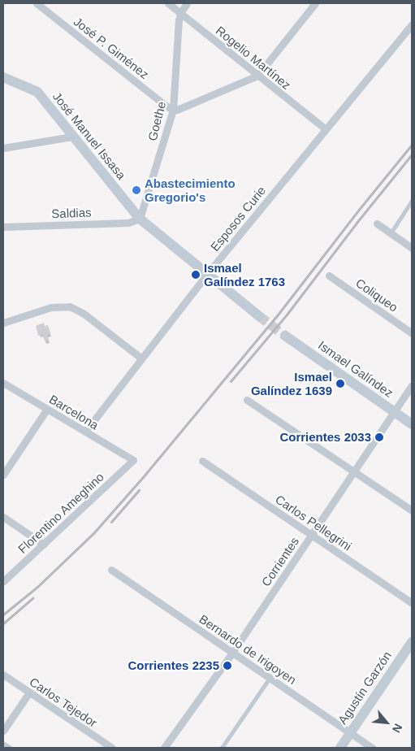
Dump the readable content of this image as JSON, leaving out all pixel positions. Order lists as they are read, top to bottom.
{
  "streets": {
    "main road": ["José Manuel Issasa", "Ismael Galíndez", "Agustín Garzón"],
    "street": [
      "José P. Giménez",
      "Rogelio Martínez",
      "Goethe",
      "Saldias",
      "Esposos Curie",
      "Coliqueo",
      "Barcelona",
      "Florentino Ameghino",
      "Carlos Pellegrini",
      "Corrientes",
      "Bernardo de Irigoyen",
      "Carlos Tejedor"
    ]
  },
  "crossings": [
    ["José P. Giménez", "Goethe"],
    ["Rogelio Martínez", "Goethe"],
    ["Rogelio Martínez", "Esposos Curie"],
    ["Goethe", "José Manuel Issasa"],
    ["Goethe", "Saldias"],
    ["José Manuel Issasa", "Saldias"],
    ["José Manuel Issasa", "Esposos Curie"],
    ["Esposos Curie", "Barcelona"],
    ["Ismael Galíndez", "Corrientes"],
    ["Barcelona", "Florentino Ameghino"],
    ["Carlos Pellegrini", "Corrientes"],
    ["Corrientes", "Bernardo de Irigoyen"],
    ["Bernardo de Irigoyen", "Agustín Garzón"]
  ],
  "places": [
    "Abastecimiento Gregorio's",
    "Ismael Galíndez 1763",
    "Ismael Galíndez 1639",
    "Corrientes 2033",
    "Corrientes 2235"
  ],
  "north": "bottom right"
}
